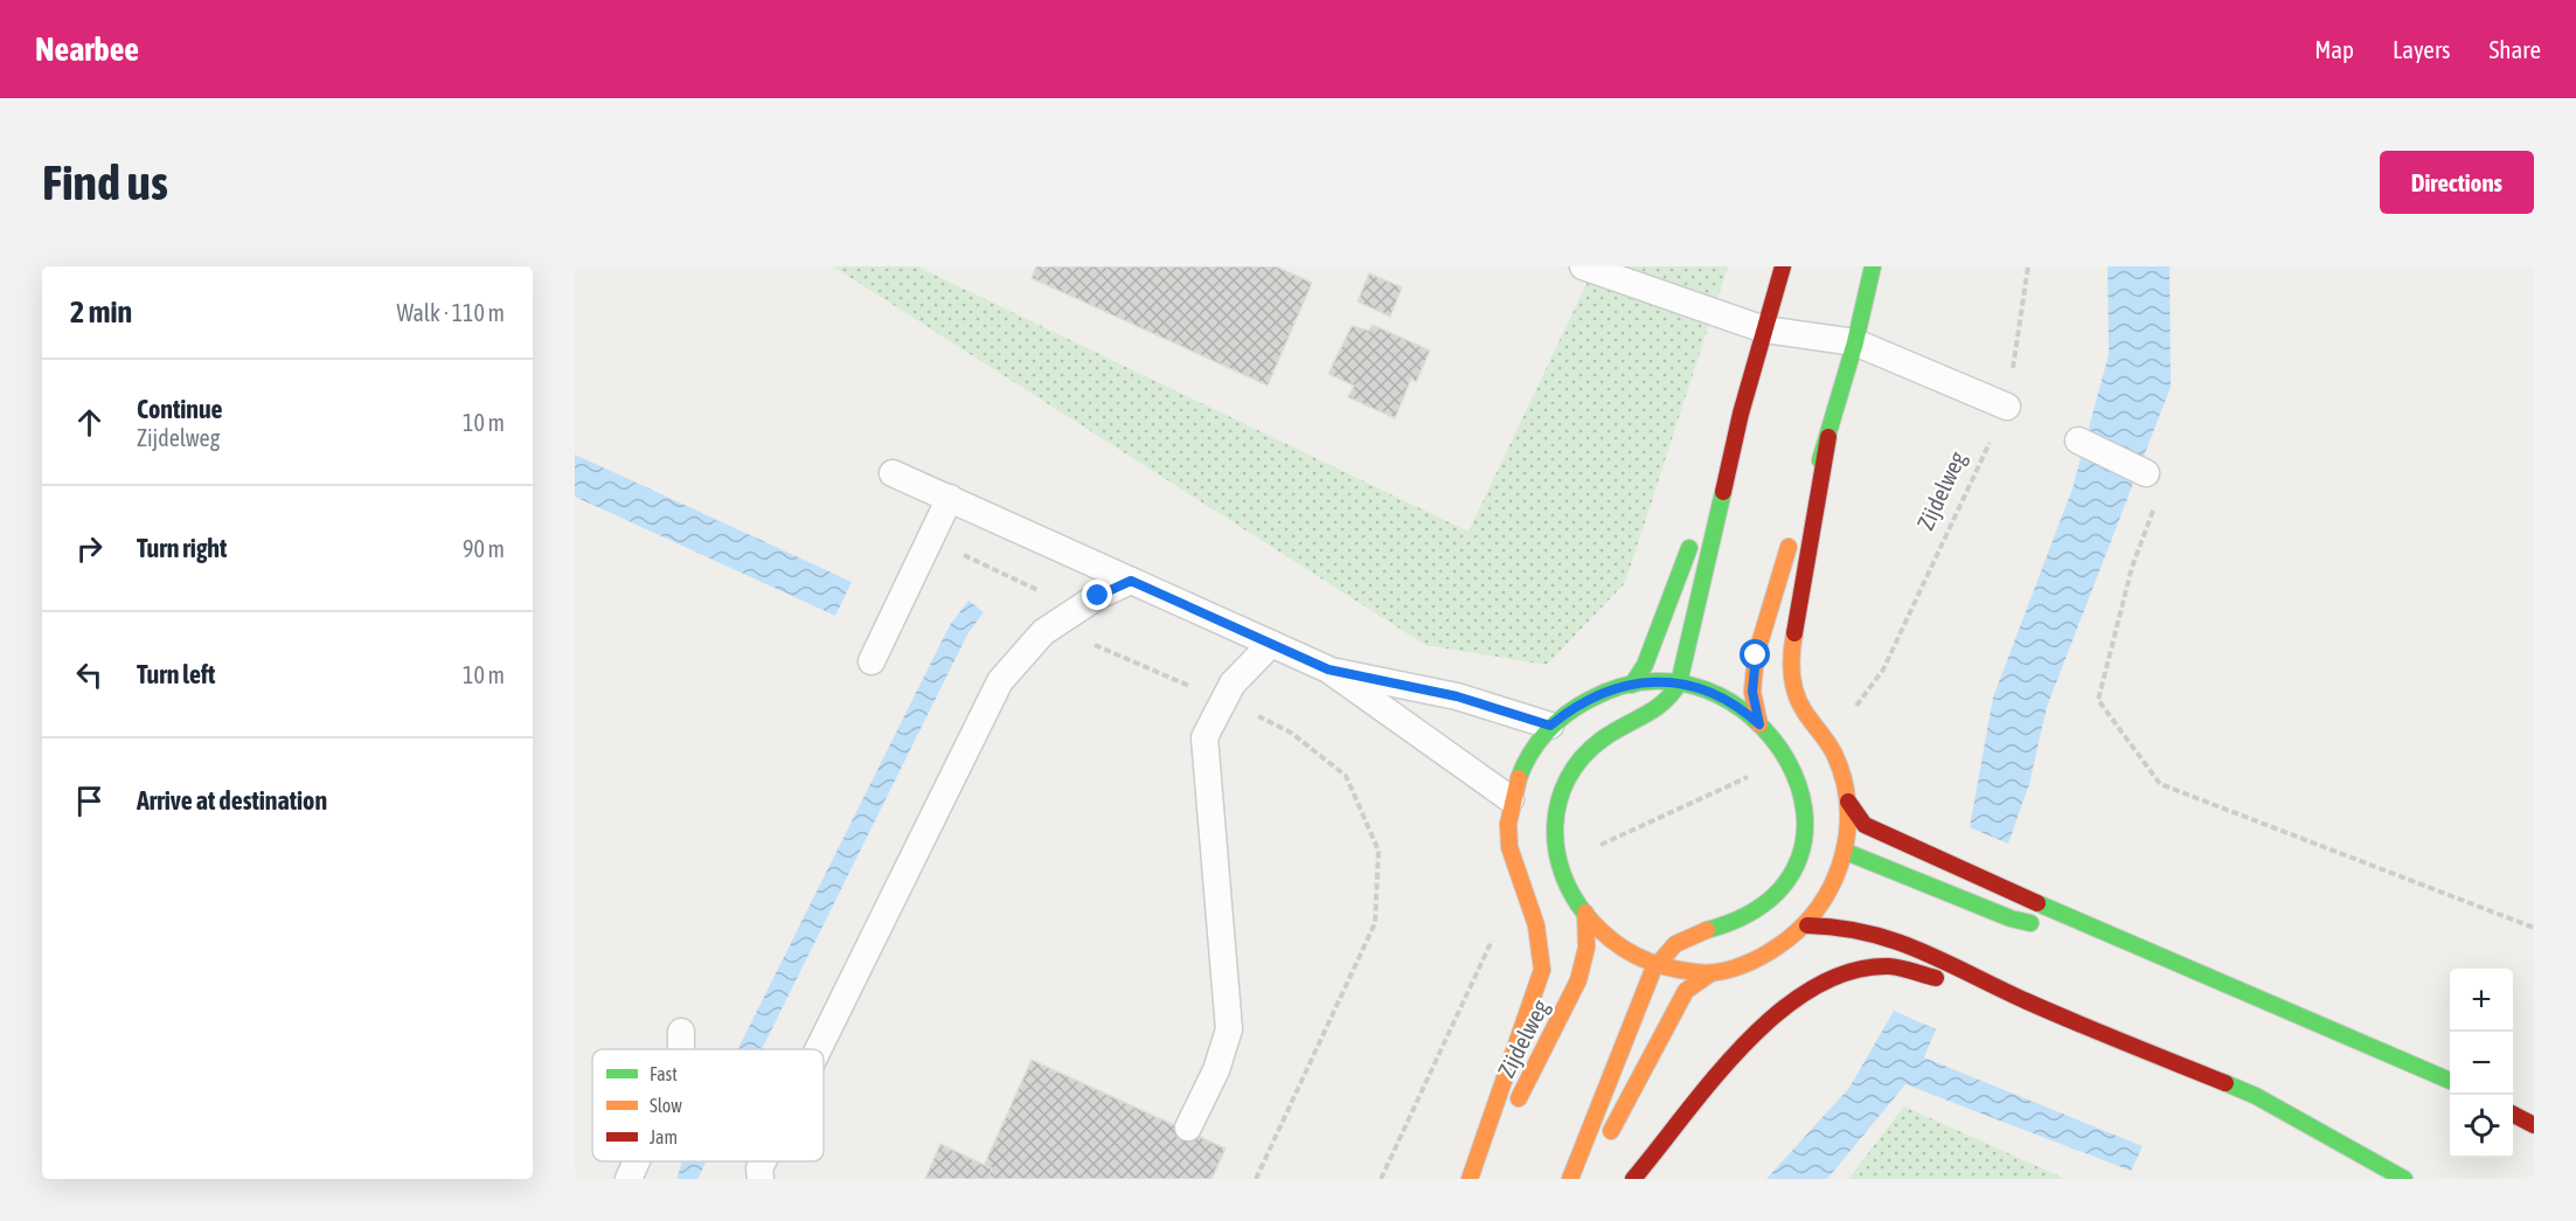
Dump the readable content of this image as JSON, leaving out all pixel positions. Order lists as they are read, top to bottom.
{
  "streets": {
    "main road": ["Zijdelweg"]
  },
  "legend": ["Fast", "Slow", "Jam"],
  "page": {
    "header": "Nearbee",
    "nav": ["Map", "Layers", "Share"],
    "buttons": "Directions",
    "title": "Find us",
    "heading": ["2 min", "Walk · 110 m"],
    "list": [
      ["Continue", "Zijdelweg", "10 m"],
      ["Turn right", "90 m"],
      ["Turn left", "10 m"],
      "Arrive at destination"
    ],
    "map_buttons": ["+", "−"]
  }
}
